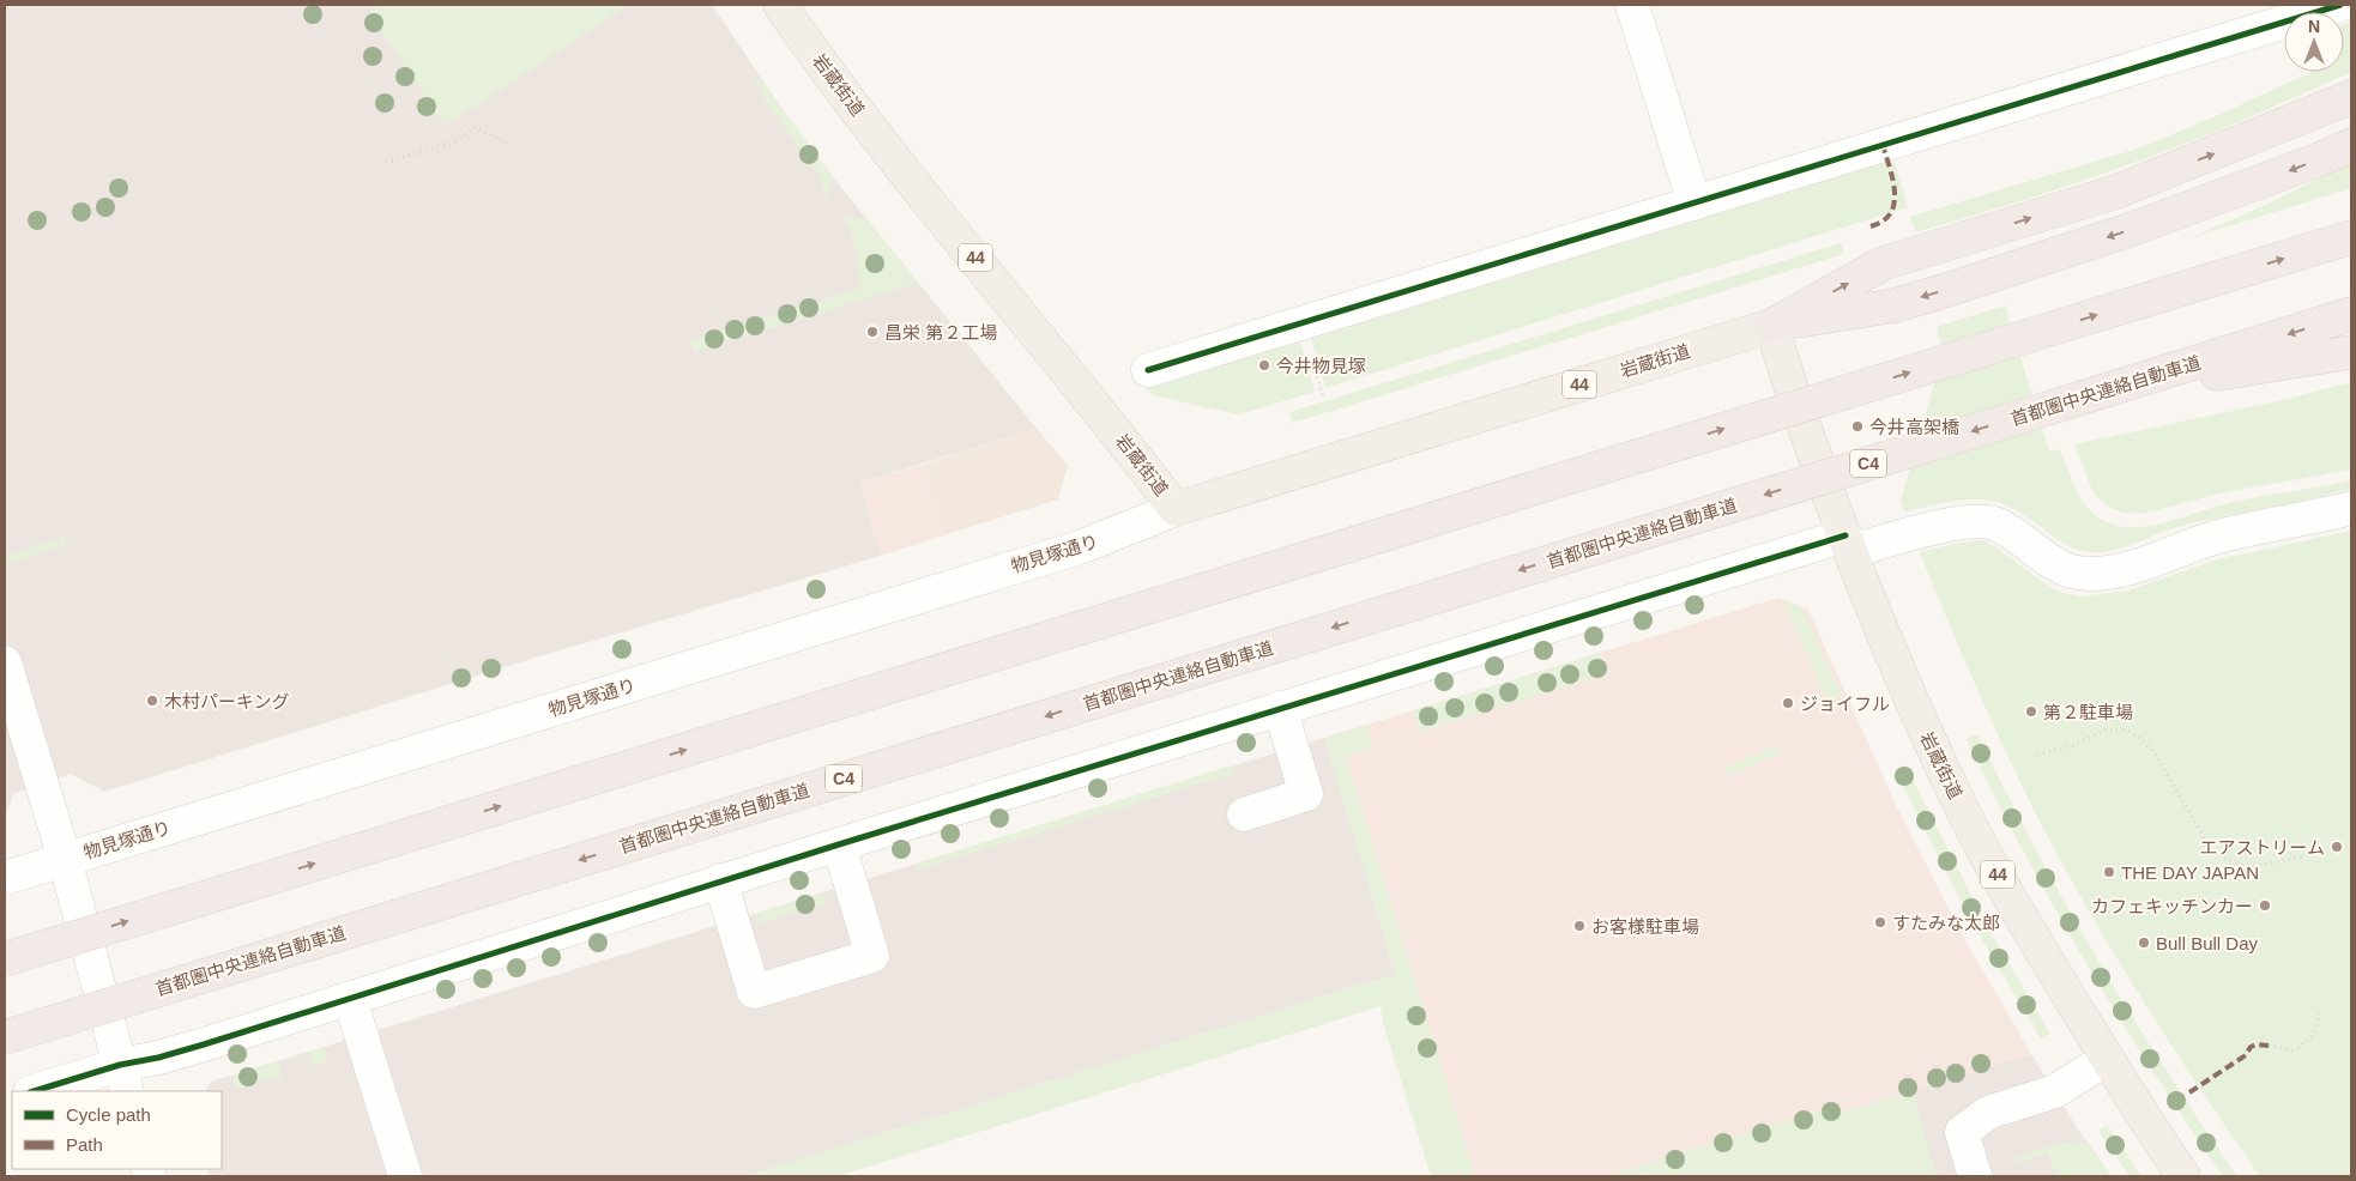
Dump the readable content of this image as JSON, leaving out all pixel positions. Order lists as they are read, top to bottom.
{
  "streets": {
    "highway": ["首都圏中央連絡自動車道", "C4"],
    "main road": ["岩蔵街道", "44"],
    "street": ["物見塚通り"]
  },
  "crossings": [
    ["岩蔵街道", "物見塚通り"]
  ],
  "places": [
    "昌栄 第２工場",
    "今井物見塚",
    "今井高架橋",
    "木村パーキング",
    "ジョイフル",
    "第２駐車場",
    "エアストリーム",
    "THE DAY JAPAN",
    "カフェキッチンカー",
    "すたみな太郎",
    "お客様駐車場",
    "Bull Bull Day"
  ],
  "legend": ["Cycle path", "Path"],
  "north": "top"
}
